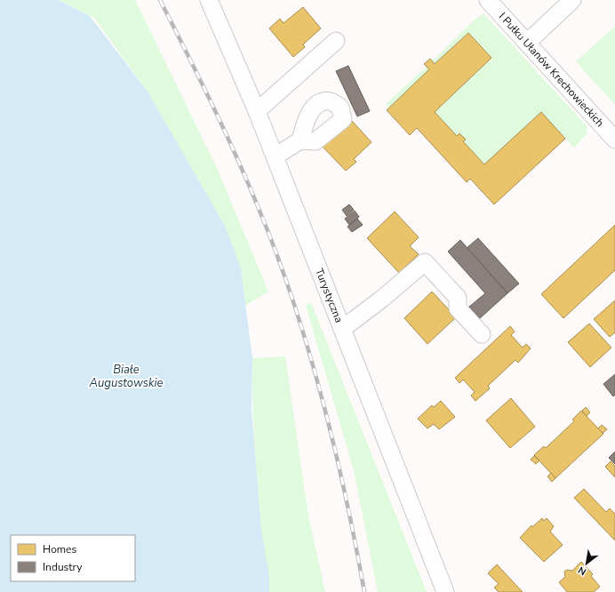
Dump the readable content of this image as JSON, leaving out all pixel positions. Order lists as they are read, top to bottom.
{
  "streets": {
    "street": ["I Pułku Ułanów Krechowieckich", "Turystyczna"]
  },
  "water": ["Białe Augustowskie"],
  "legend": ["Homes", "Industry"],
  "north": "bottom left"
}
